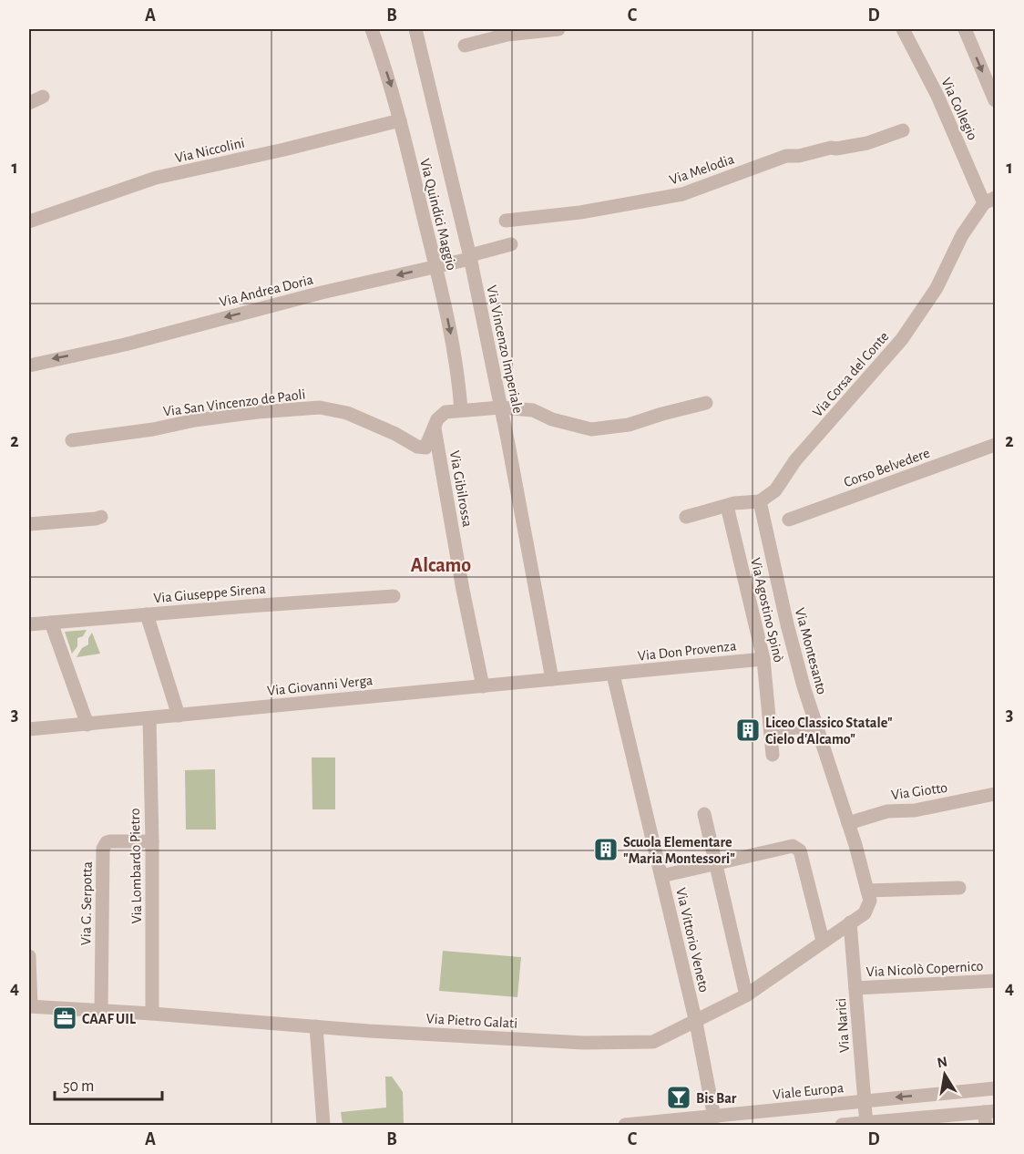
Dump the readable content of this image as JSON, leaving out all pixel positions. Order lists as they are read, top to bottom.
{
  "streets": {
    "street": [
      "Via Collegio",
      "Via Niccolini",
      "Via Melodia",
      "Via Quindici Maggio",
      "Via Andrea Doria",
      "Via Vincenzo Imperiale",
      "Via Corsa del Conte",
      "Via San Vincenzo de Paoli",
      "Corso Belvedere",
      "Via Gibilrossa",
      "Via Giuseppe Sirena",
      "Via Agostino Spinò",
      "Via Don Provenza",
      "Via Montesanto",
      "Via Giovanni Verga",
      "Via Giotto",
      "Via Lombardo Pietro",
      "Via G. Serpotta",
      "Via Vittorio Veneto",
      "Via Nicolò Copernico",
      "Via Pietro Galati",
      "Via Narici",
      "Viale Europa"
    ]
  },
  "crossings": [
    ["Via Collegio", "Via Corsa del Conte"],
    ["Via Niccolini", "Via Quindici Maggio"],
    ["Via Quindici Maggio", "Via Andrea Doria"],
    ["Via Andrea Doria", "Via Vincenzo Imperiale"],
    ["Via Vincenzo Imperiale", "Via Giovanni Verga"],
    ["Via Corsa del Conte", "Via Montesanto"],
    ["Via San Vincenzo de Paoli", "Via Gibilrossa"],
    ["Via Gibilrossa", "Via Giovanni Verga"],
    ["Via Agostino Spinò", "Via Don Provenza"],
    ["Via Don Provenza", "Via Giovanni Verga"],
    ["Via Don Provenza", "Via Vittorio Veneto"],
    ["Via Montesanto", "Via Giotto"],
    ["Via Montesanto", "Via Pietro Galati"],
    ["Via Giovanni Verga", "Via Lombardo Pietro"],
    ["Via Giovanni Verga", "Via Vittorio Veneto"],
    ["Via Lombardo Pietro", "Via G. Serpotta"],
    ["Via Lombardo Pietro", "Via Pietro Galati"],
    ["Via G. Serpotta", "Via Pietro Galati"],
    ["Via Vittorio Veneto", "Via Pietro Galati"],
    ["Via Vittorio Veneto", "Viale Europa"],
    ["Via Nicolò Copernico", "Via Narici"],
    ["Via Pietro Galati", "Via Narici"],
    ["Via Narici", "Viale Europa"]
  ],
  "one_way": ["Via Quindici Maggio", "Via Andrea Doria"],
  "districts": ["Alcamo"],
  "places": {
    "building": ["Liceo Classico Statale\" Cielo d'Alcamo\"", "Scuola Elementare \"Maria Montessori\""],
    "office": ["CAAF UIL"],
    "bar": ["Bis Bar"]
  },
  "scale_bar": "50 m",
  "north": "top",
  "grid": {
    "columns": [
      "A",
      "B",
      "C",
      "D"
    ],
    "rows": [
      "1",
      "2",
      "3",
      "4"
    ]
  }
}
